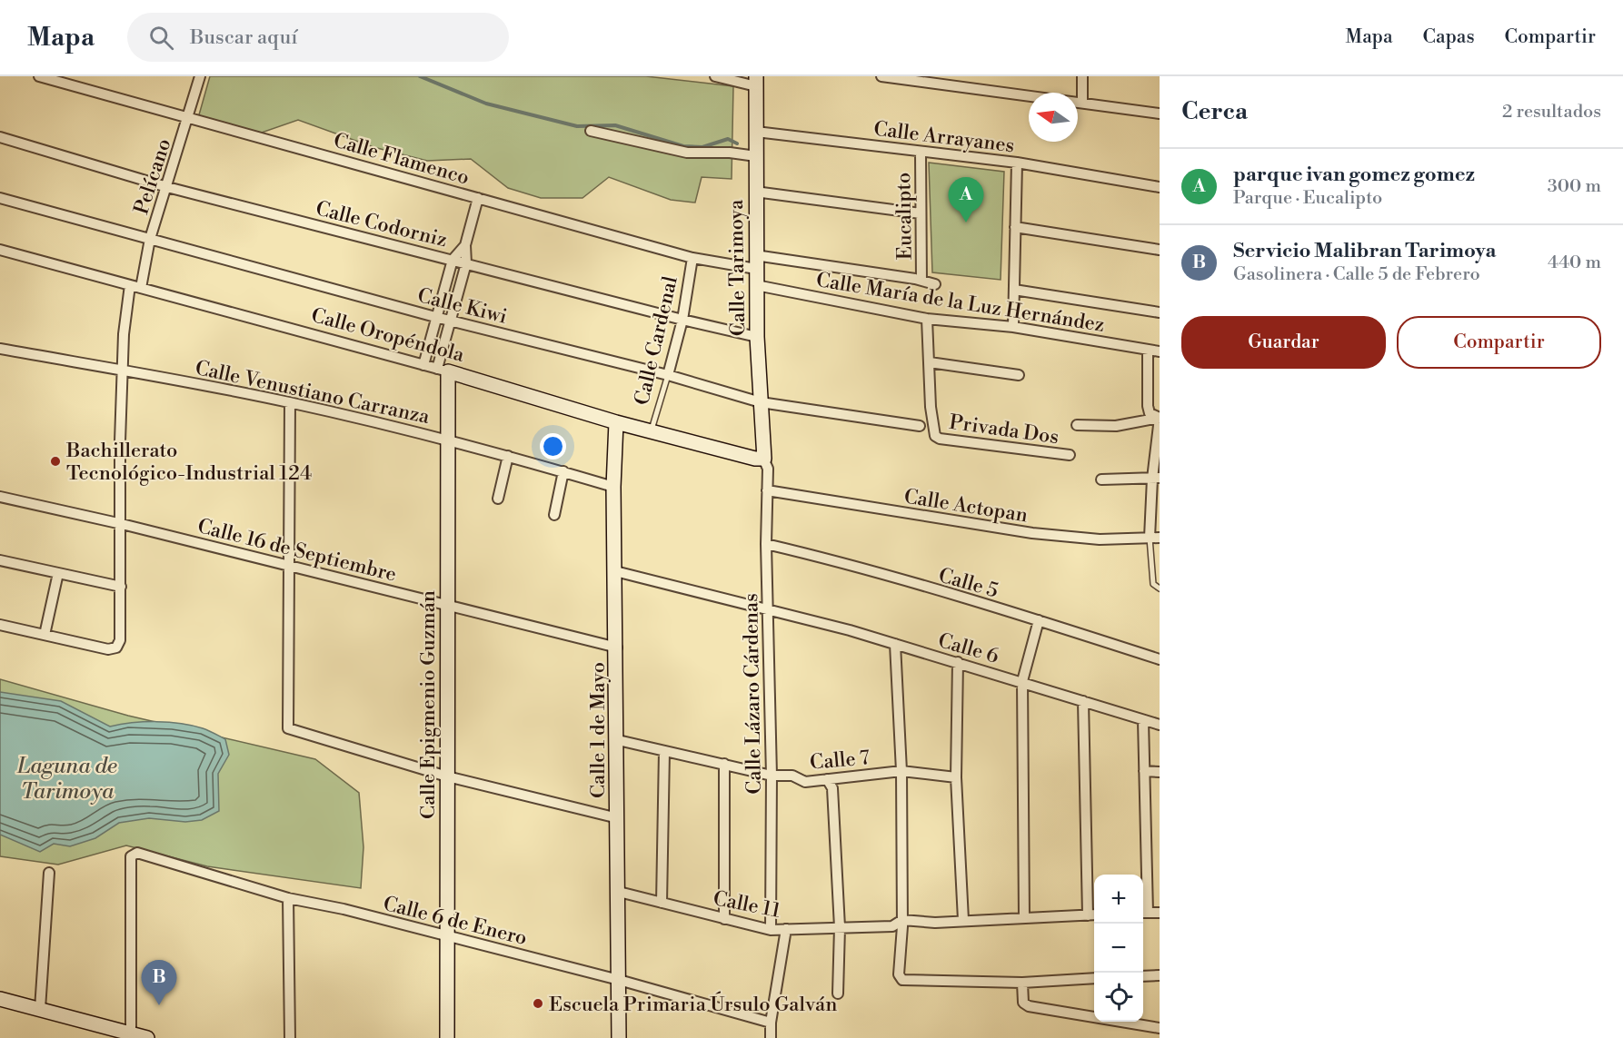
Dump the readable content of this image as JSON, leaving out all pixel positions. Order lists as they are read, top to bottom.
{
  "streets": {
    "street": [
      "Calle Arrayanes",
      "Calle Flamenco",
      "Pelícano",
      "Eucalipto",
      "Calle Codorniz",
      "Calle Tarimoya",
      "Calle María de la Luz Hernández",
      "Calle Kiwi",
      "Calle Oropéndola",
      "Calle Cardenal",
      "Calle Venustiano Carranza",
      "Privada Dos",
      "Calle Actopan",
      "Calle 16 de Septiembre",
      "Calle 5",
      "Calle 6",
      "Calle Lázaro Cárdenas",
      "Calle Epigmenio Guzmán",
      "Calle 1 de Mayo",
      "Calle 7",
      "Calle 11",
      "Calle 6 de Enero"
    ]
  },
  "crossings": [
    ["Calle Arrayanes", "Eucalipto"],
    ["Calle Arrayanes", "Calle Tarimoya"],
    ["Calle Flamenco", "Pelícano"],
    ["Calle Flamenco", "Eucalipto"],
    ["Calle Flamenco", "Calle Tarimoya"],
    ["Calle Flamenco", "Calle Cardenal"],
    ["Pelícano", "Calle Codorniz"],
    ["Pelícano", "Calle Kiwi"],
    ["Pelícano", "Calle Oropéndola"],
    ["Calle Codorniz", "Calle Tarimoya"],
    ["Calle Codorniz", "Calle Cardenal"],
    ["Calle Tarimoya", "Calle María de la Luz Hernández"],
    ["Calle Tarimoya", "Calle Kiwi"],
    ["Calle Tarimoya", "Calle Oropéndola"],
    ["Calle Tarimoya", "Calle Lázaro Cárdenas"],
    ["Calle Kiwi", "Calle Cardenal"],
    ["Calle Oropéndola", "Calle Cardenal"],
    ["Calle Oropéndola", "Calle Lázaro Cárdenas"],
    ["Calle Oropéndola", "Calle Epigmenio Guzmán"],
    ["Calle Oropéndola", "Calle 1 de Mayo"],
    ["Calle Venustiano Carranza", "Calle Epigmenio Guzmán"],
    ["Calle Venustiano Carranza", "Calle 1 de Mayo"],
    ["Calle Actopan", "Calle Lázaro Cárdenas"],
    ["Calle 16 de Septiembre", "Calle Epigmenio Guzmán"],
    ["Calle 16 de Septiembre", "Calle 1 de Mayo"],
    ["Calle 5", "Calle Lázaro Cárdenas"],
    ["Calle 6", "Calle Lázaro Cárdenas"],
    ["Calle 6", "Calle 1 de Mayo"],
    ["Calle Lázaro Cárdenas", "Calle 7"],
    ["Calle Lázaro Cárdenas", "Calle 11"],
    ["Calle Epigmenio Guzmán", "Calle 6 de Enero"],
    ["Calle 1 de Mayo", "Calle 7"],
    ["Calle 1 de Mayo", "Calle 11"],
    ["Calle 1 de Mayo", "Calle 6 de Enero"]
  ],
  "water": ["Laguna de Tarimoya"],
  "places": ["Bachillerato Tecnológico-Industrial 124", "Escuela Primaria Úrsulo Galván"],
  "north": "left",
  "page": {
    "header": "Mapa",
    "search": "Buscar aquí",
    "nav": ["Mapa", "Capas", "Compartir"],
    "heading": ["Cerca", "2 resultados"],
    "list": [
      {
        "mark": "A",
        "name": "parque ivan gomez gomez",
        "note": "Parque · Eucalipto",
        "value": "300 m"
      },
      {
        "mark": "B",
        "name": "Servicio Malibran Tarimoya",
        "note": "Gasolinera · Calle 5 de Febrero",
        "value": "440 m"
      }
    ],
    "pins": ["A", "B"],
    "buttons": ["Guardar", "Compartir"],
    "map_buttons": ["+", "−"]
  }
}
